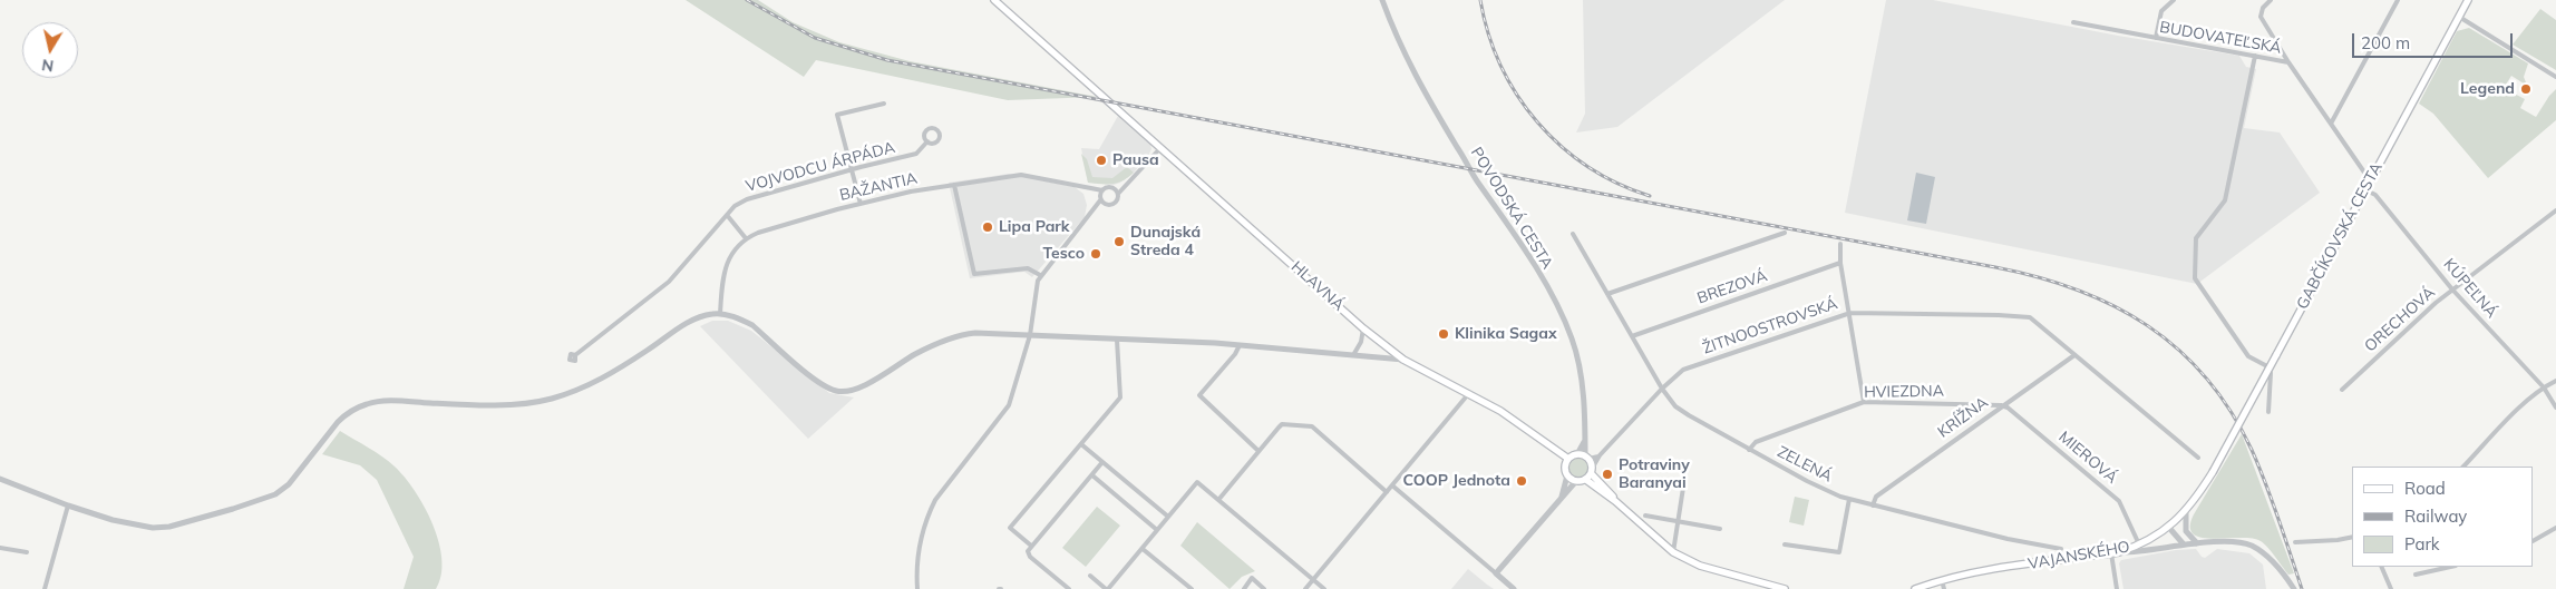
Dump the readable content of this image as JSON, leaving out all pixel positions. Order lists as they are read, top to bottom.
{
  "streets": {
    "main road": ["GABČÍKOVSKÁ CESTA", "HLAVNÁ", "VAJANSKÉHO"],
    "street": [
      "BUDOVATEĽSKÁ",
      "VOJVODCU ÁRPÁDA",
      "BAŽANTIA",
      "POVODSKÁ CESTA",
      "BREZOVÁ",
      "KÚPEĽNÁ",
      "ORECHOVÁ",
      "ŽITNOOSTROVSKÁ",
      "HVIEZDNA",
      "KRÍŽNA",
      "MIEROVÁ",
      "ZELENÁ"
    ]
  },
  "crossings": [
    ["BUDOVATEĽSKÁ", "GABČÍKOVSKÁ CESTA"],
    ["POVODSKÁ CESTA", "HLAVNÁ"],
    ["POVODSKÁ CESTA", "ŽITNOOSTROVSKÁ"],
    ["GABČÍKOVSKÁ CESTA", "KÚPEĽNÁ"],
    ["GABČÍKOVSKÁ CESTA", "VAJANSKÉHO"],
    ["HLAVNÁ", "ŽITNOOSTROVSKÁ"],
    ["BREZOVÁ", "ZELENÁ"],
    ["KÚPEĽNÁ", "ORECHOVÁ"],
    ["ŽITNOOSTROVSKÁ", "KRÍŽNA"],
    ["ŽITNOOSTROVSKÁ", "ZELENÁ"],
    ["HVIEZDNA", "KRÍŽNA"],
    ["HVIEZDNA", "MIEROVÁ"],
    ["HVIEZDNA", "ZELENÁ"],
    ["KRÍŽNA", "MIEROVÁ"],
    ["KRÍŽNA", "ZELENÁ"],
    ["MIEROVÁ", "VAJANSKÉHO"]
  ],
  "places": [
    "Legend",
    "Pausa",
    "Lipa Park",
    "Dunajská Streda 4",
    "Tesco",
    "Klinika Sagax",
    "Potraviny Baranyai",
    "COOP Jednota"
  ],
  "legend": ["Road", "Railway", "Park"],
  "scale_bar": "200 m",
  "north": "bottom"
}
